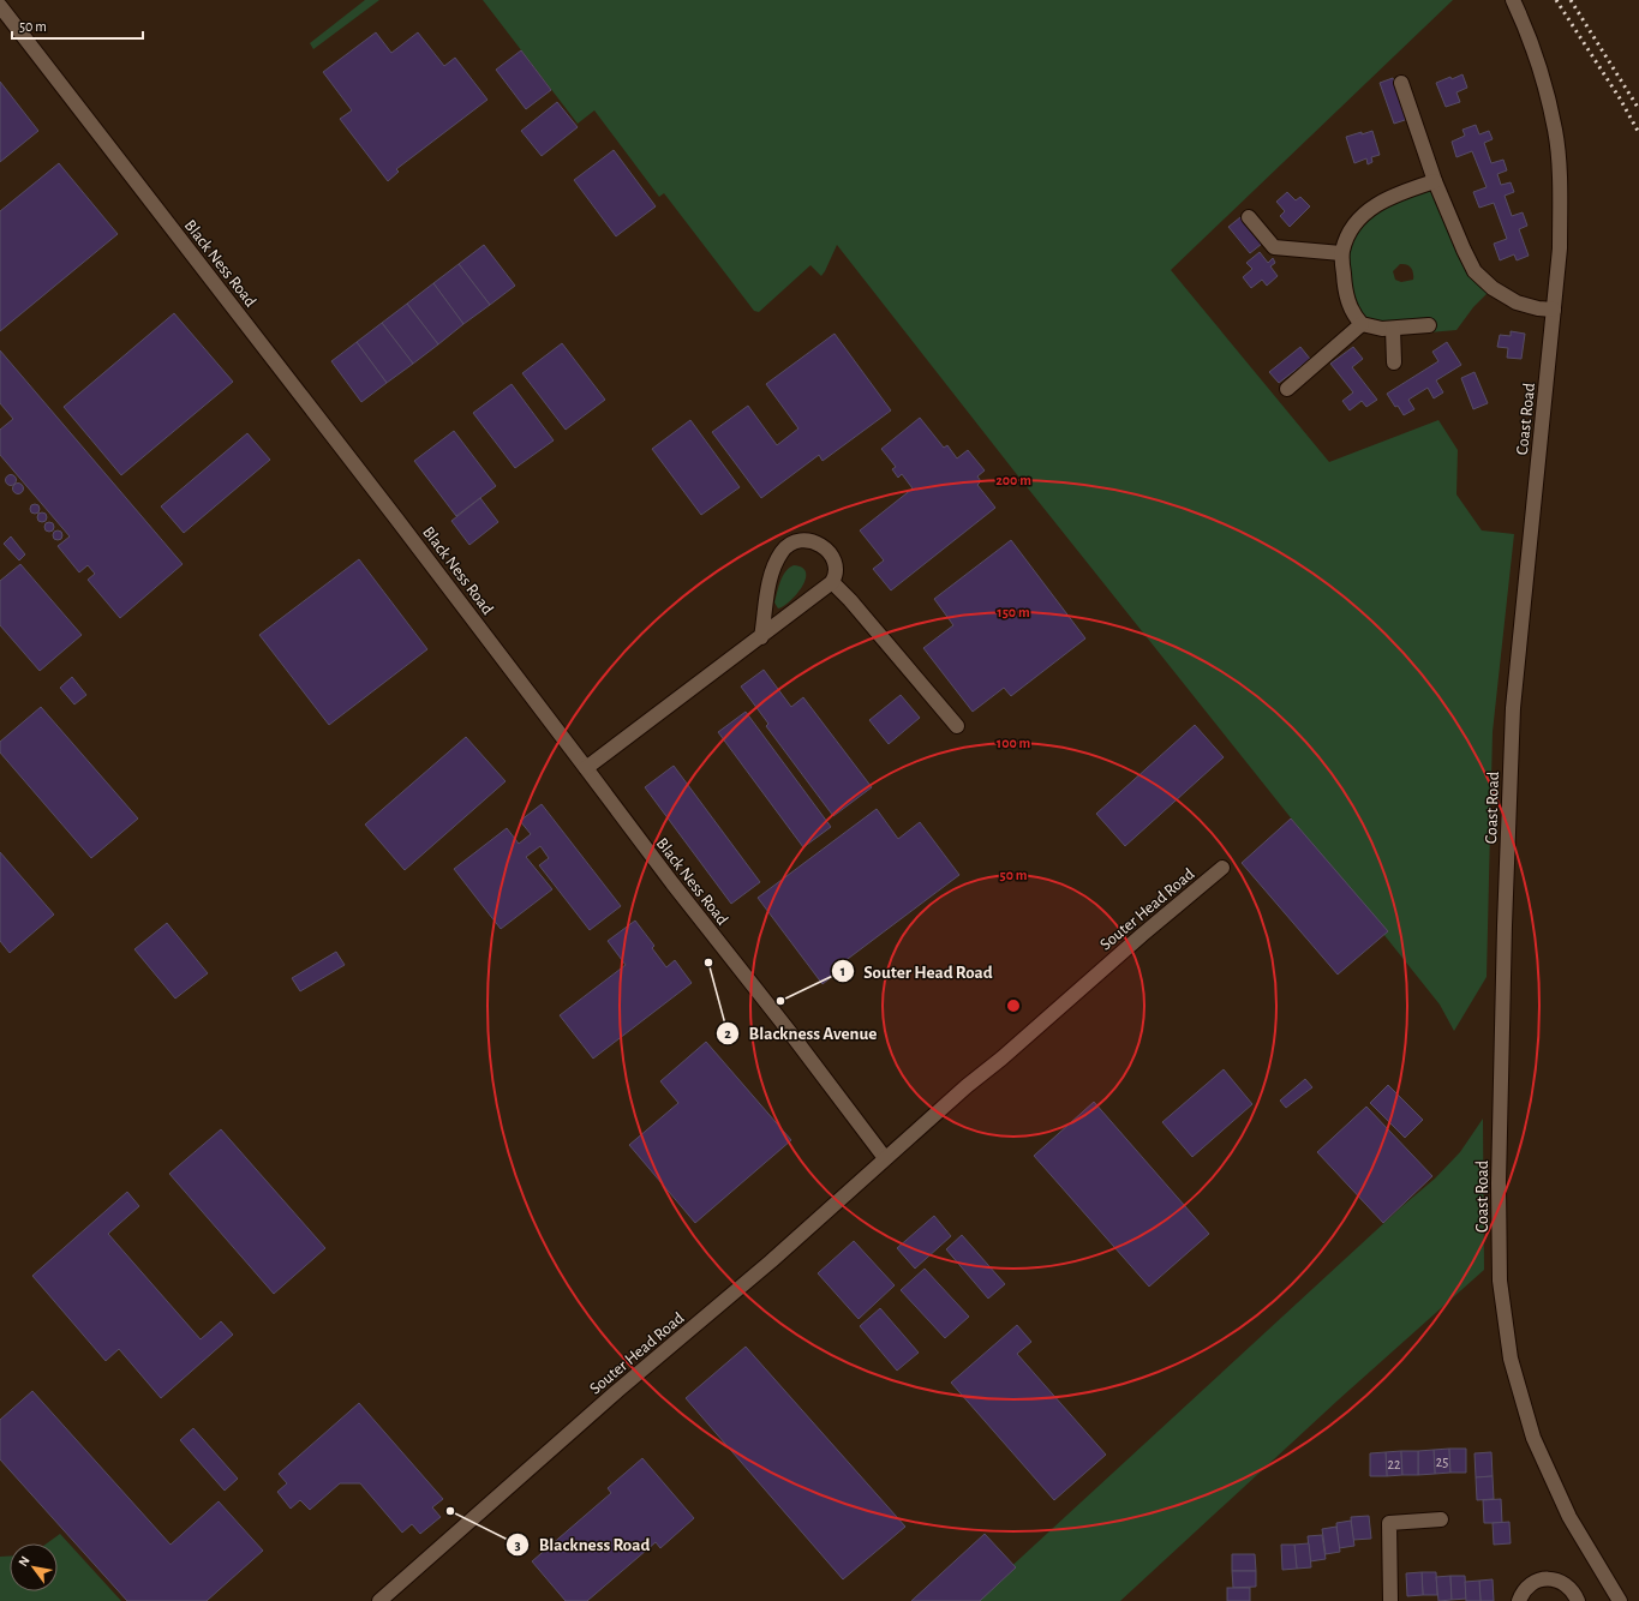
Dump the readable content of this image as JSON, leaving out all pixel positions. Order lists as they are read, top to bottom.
{
  "streets": {
    "street": ["Black Ness Road", "Coast Road", "Souter Head Road"]
  },
  "crossings": [
    ["Black Ness Road", "Souter Head Road"]
  ],
  "places": ["Blackness Avenue", "Souter Head Road", "Blackness Road"],
  "house_numbers": ["25", "22"],
  "scale_bar": "50 m",
  "north": "top left",
  "rings": [
    "200 m",
    "150 m",
    "100 m",
    "50 m"
  ]
}
